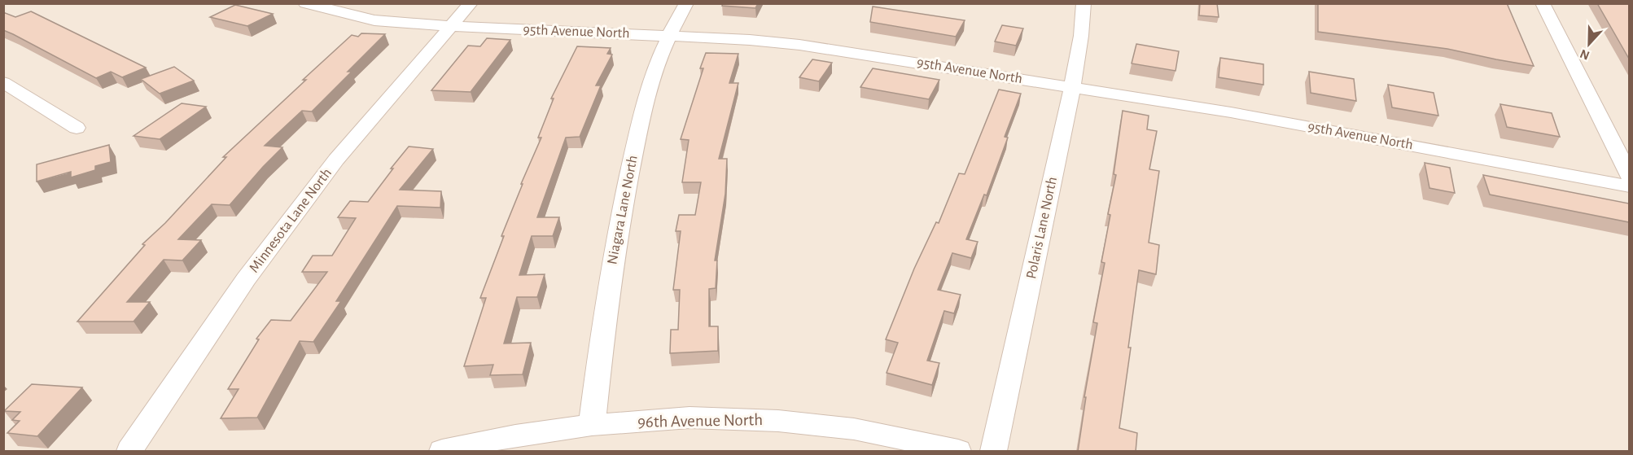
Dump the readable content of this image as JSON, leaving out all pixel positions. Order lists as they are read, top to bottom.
{
  "streets": {
    "street": [
      "95th Avenue North",
      "Niagara Lane North",
      "Minnesota Lane North",
      "Polaris Lane North",
      "96th Avenue North"
    ]
  },
  "crossings": [
    ["95th Avenue North", "Niagara Lane North"],
    ["95th Avenue North", "Minnesota Lane North"],
    ["95th Avenue North", "Polaris Lane North"],
    ["Niagara Lane North", "96th Avenue North"]
  ],
  "north": "bottom"
}
